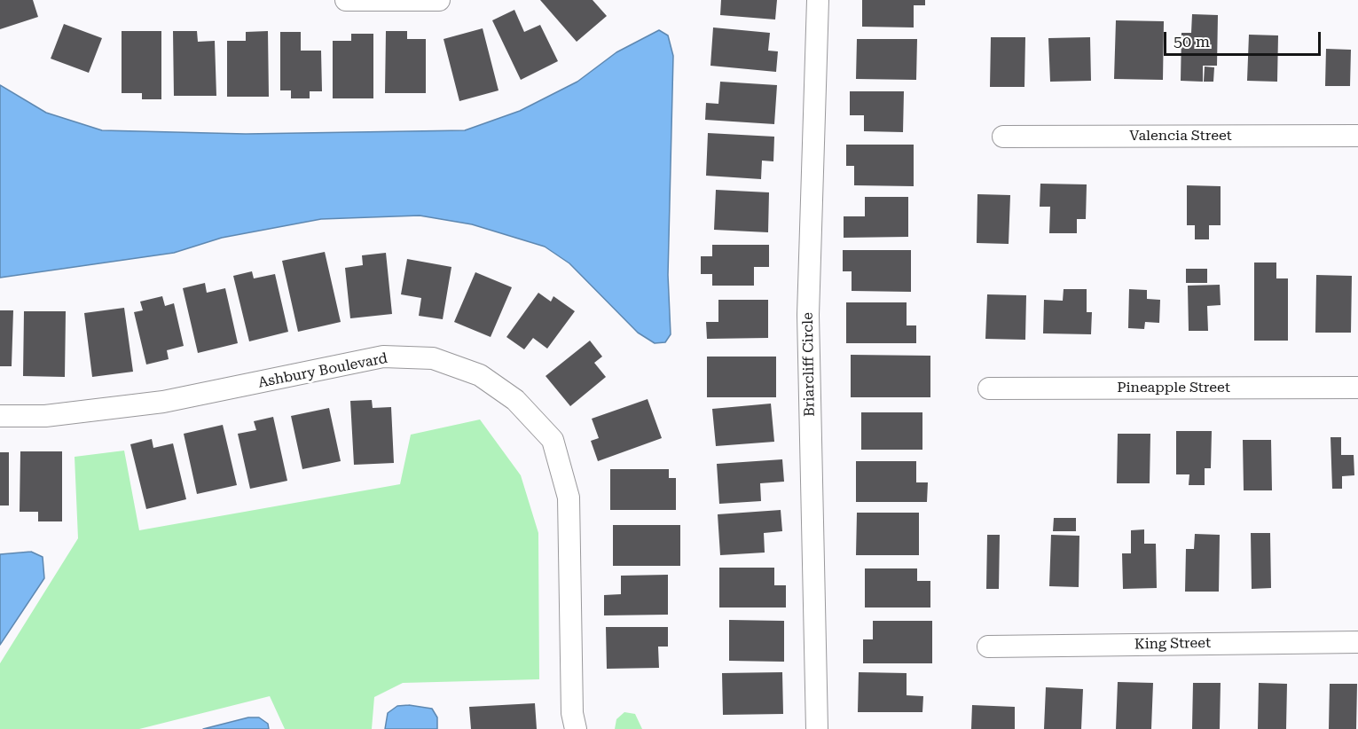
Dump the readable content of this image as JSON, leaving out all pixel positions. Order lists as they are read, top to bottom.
{
  "streets": {
    "street": [
      "Valencia Street",
      "Briarcliff Circle",
      "Ashbury Boulevard",
      "Pineapple Street",
      "King Street"
    ]
  },
  "scale_bar": "50 m"
}
